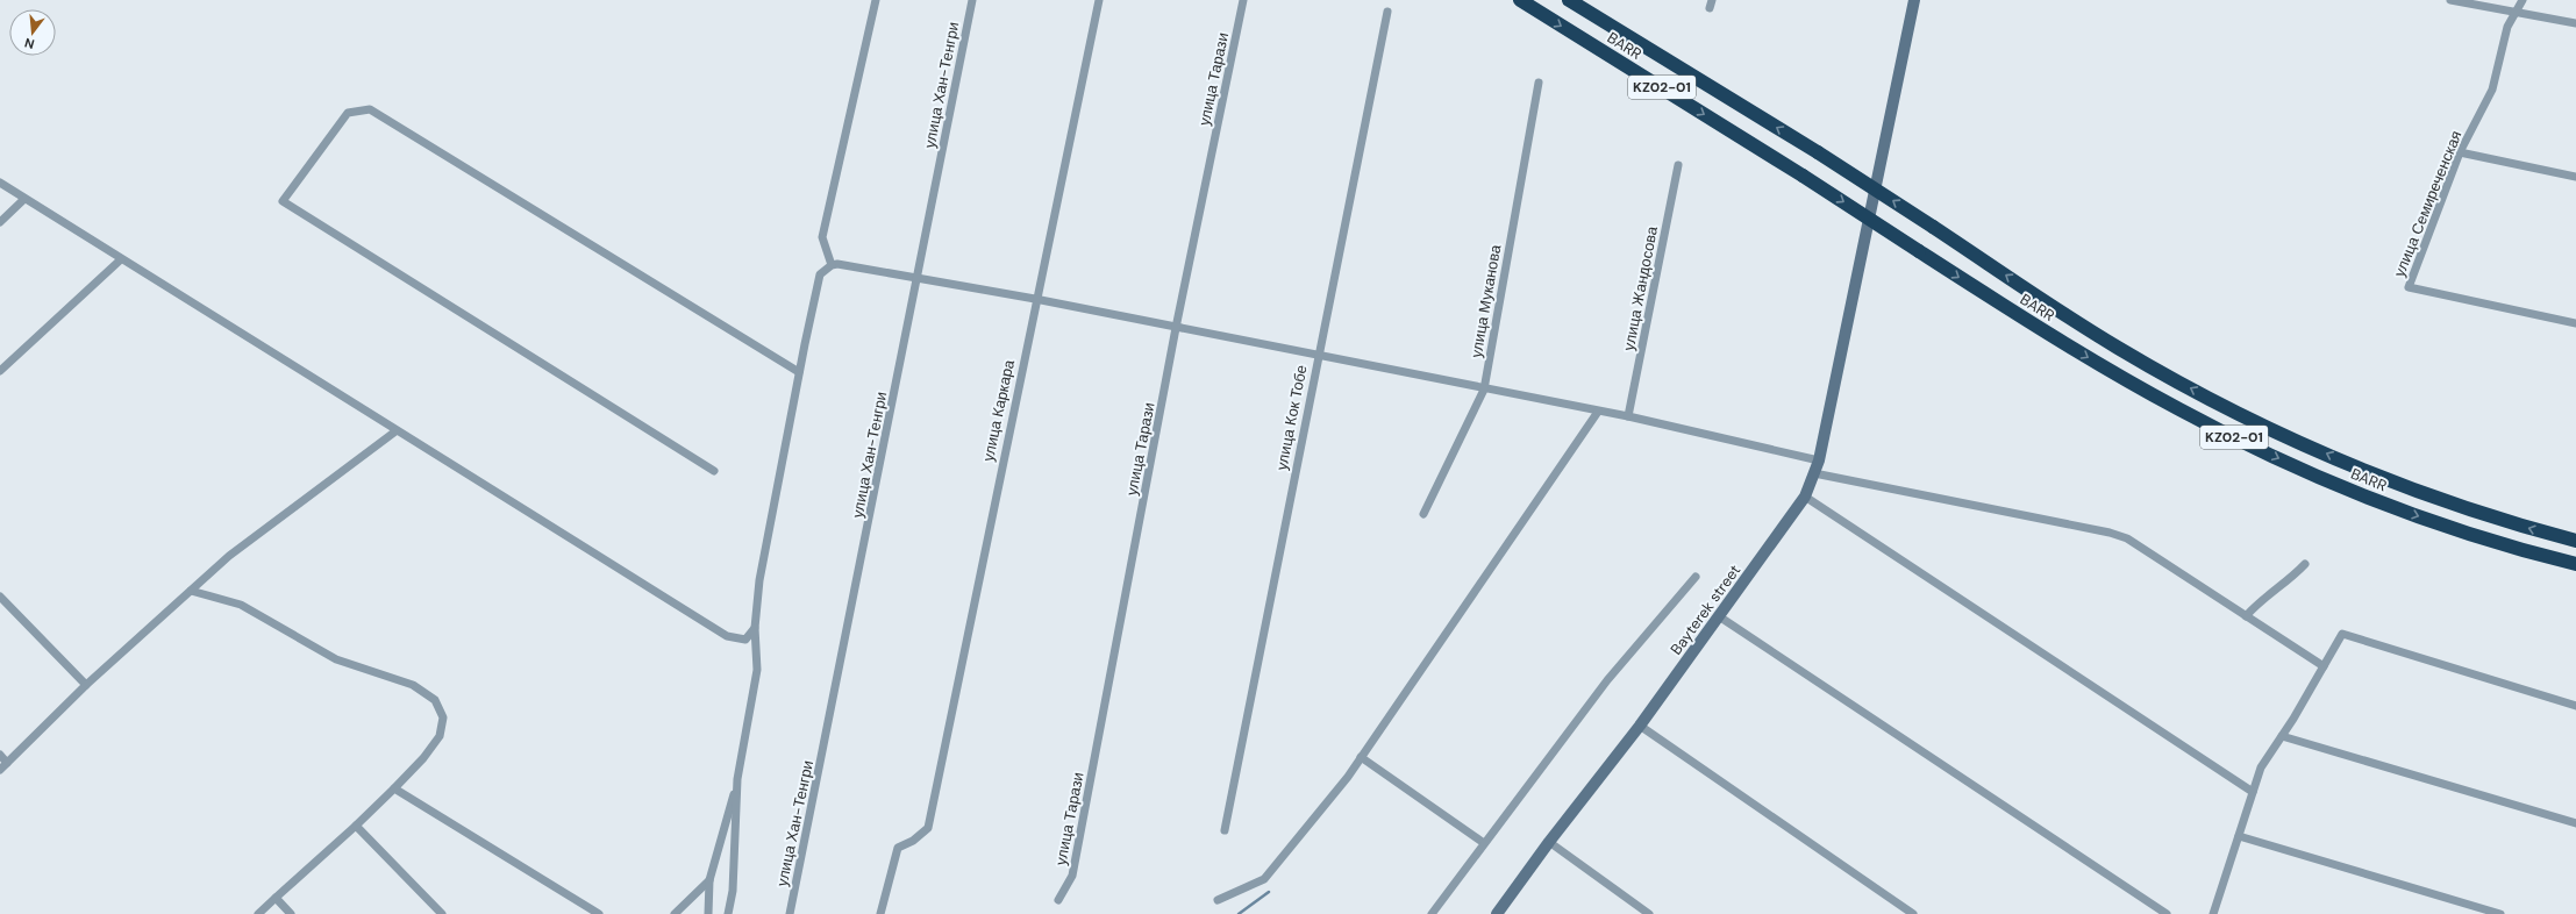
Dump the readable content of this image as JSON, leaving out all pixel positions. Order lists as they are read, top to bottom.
{
  "streets": {
    "highway": ["BARR", "KZ02-01"],
    "street": [
      "улица Тарази",
      "улица Хан-Тенгри",
      "улица Семиреченская",
      "улица Жандосова",
      "улица Муканова",
      "улица Каркара",
      "улица Кок Тобе",
      "Bayterek street"
    ]
  },
  "north": "bottom"
}
